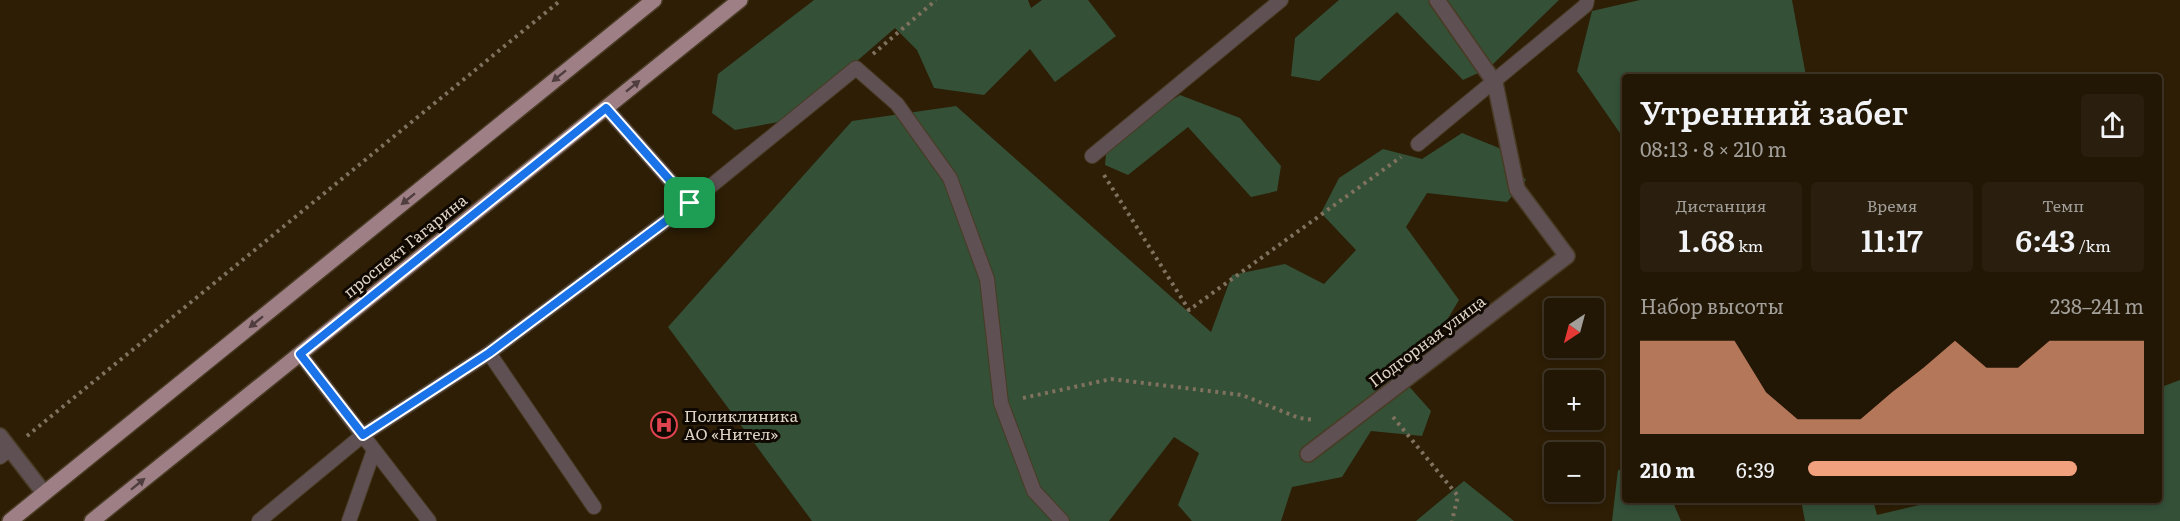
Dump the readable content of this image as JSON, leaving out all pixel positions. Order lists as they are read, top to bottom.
{
  "streets": {
    "main road": ["проспект Гагарина"],
    "street": ["Подгорная улица"]
  },
  "places": {
    "hospital": ["Поликлиника АО «Нител»"]
  },
  "north": "bottom left",
  "page": {
    "heading": ["Утренний забег", "08:13 · 8 × 210 m"],
    "stats": [
      ["Дистанция", "1.68 km"],
      ["Время", "11:17"],
      ["Темп", "6:43 /km"]
    ],
    "chart": ["Набор высоты", "238–241 m"],
    "map_buttons": ["+", "−"],
    "list": [
      {
        "name": "210 m",
        "note": "6:39"
      }
    ]
  }
}
